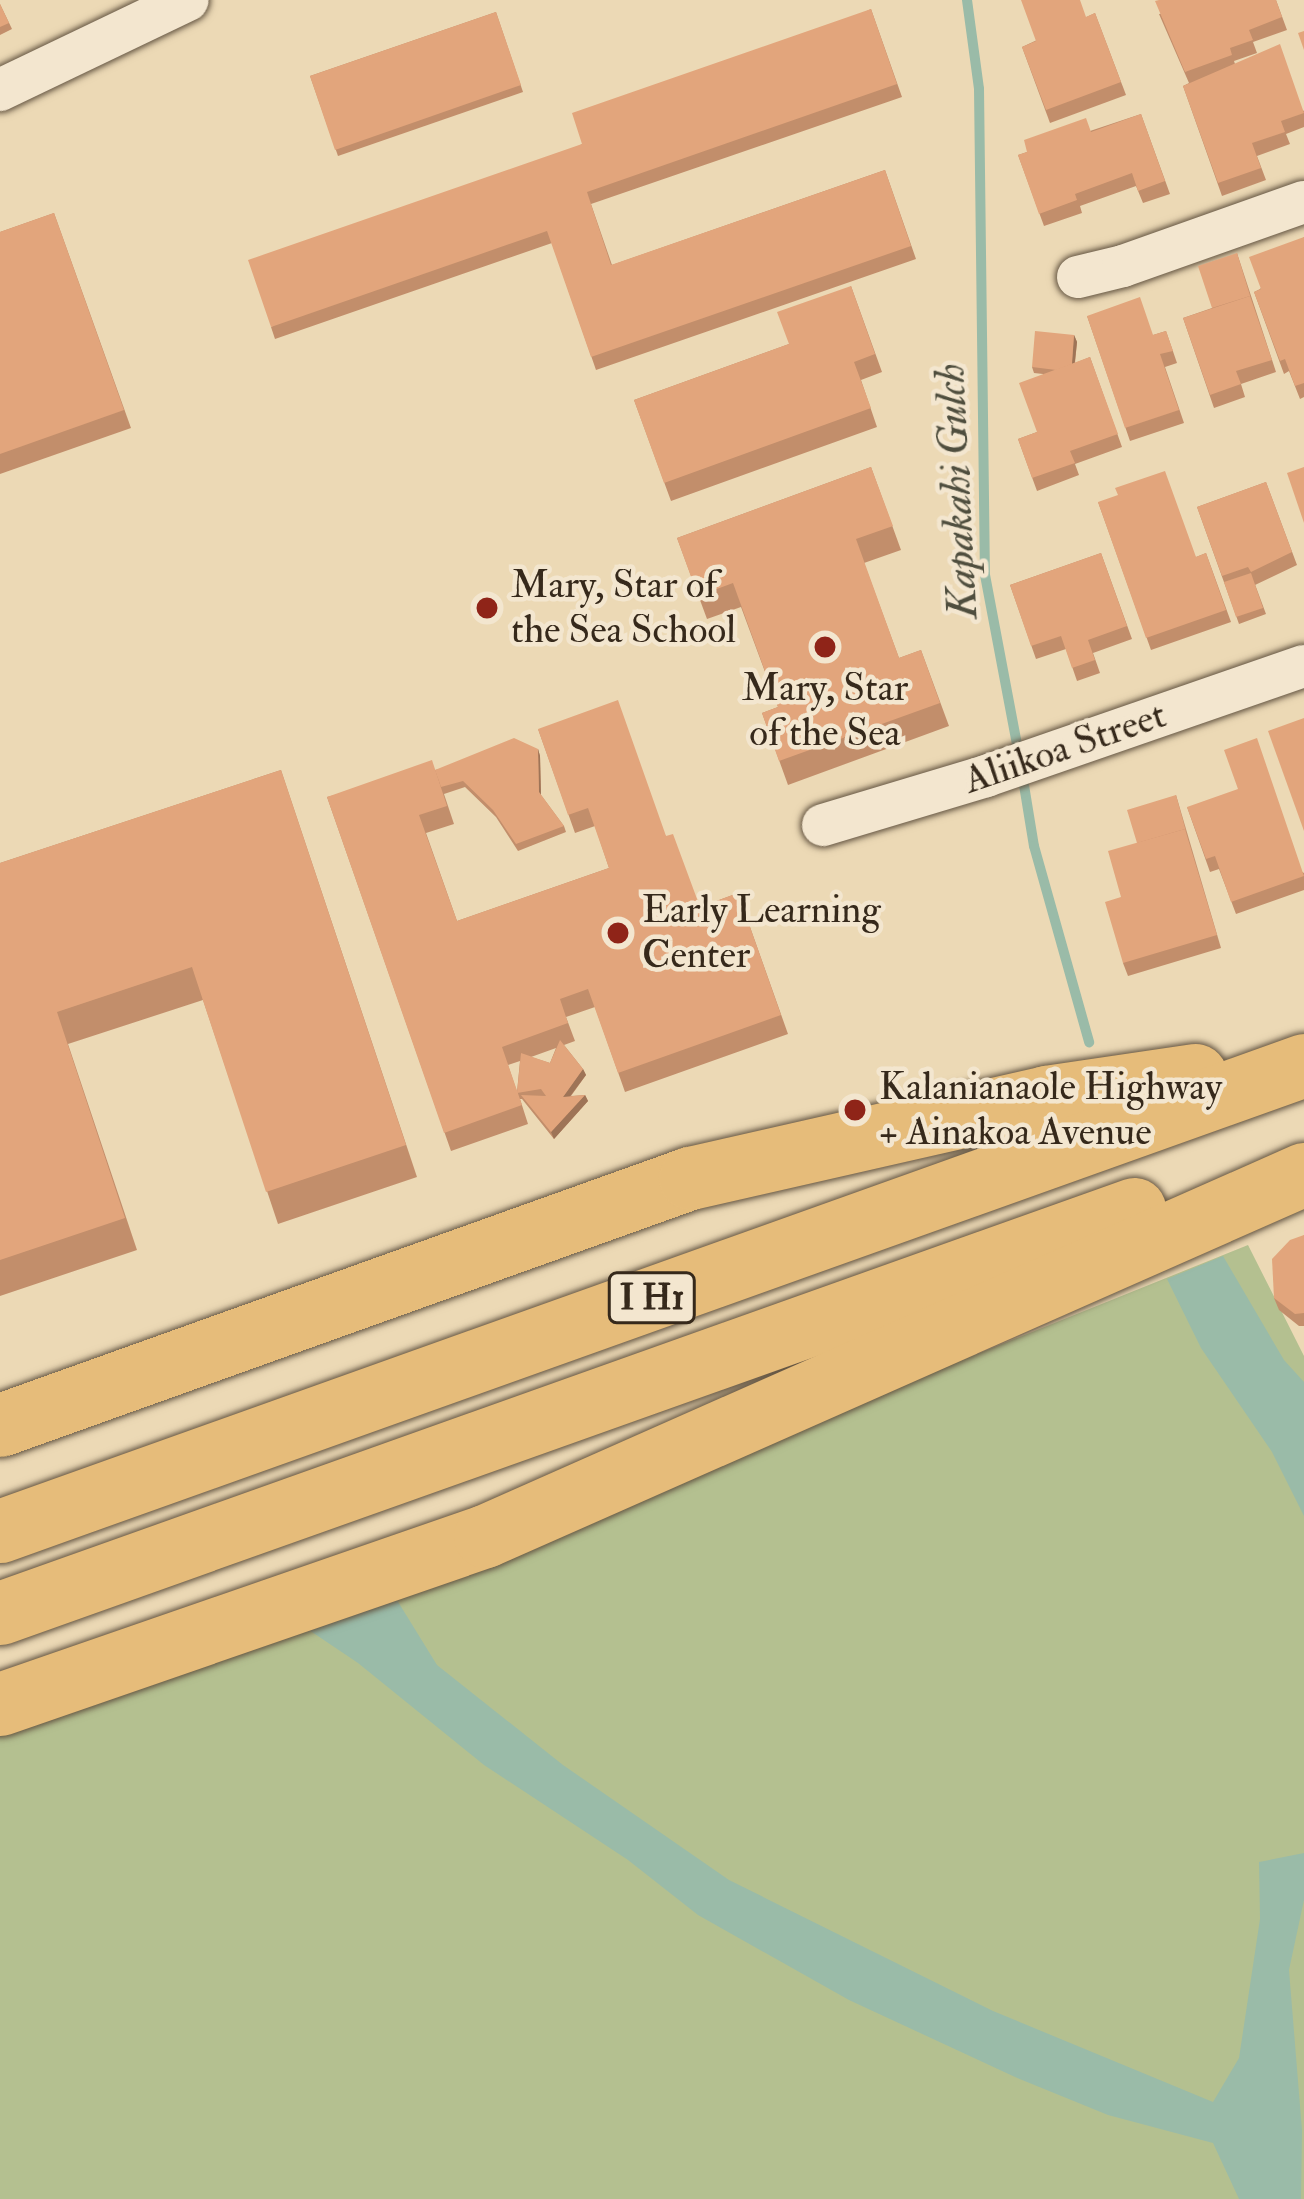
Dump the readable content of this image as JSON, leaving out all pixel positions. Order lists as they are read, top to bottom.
{
  "streets": {
    "highway": ["I H1"],
    "street": ["Aliikoa Street"]
  },
  "water": ["Kapakahi Gulch"],
  "places": [
    "Mary, Star of the Sea School",
    "Mary, Star of the Sea",
    "Early Learning Center",
    "Kalanianaole Highway + Ainakoa Avenue"
  ]
}
